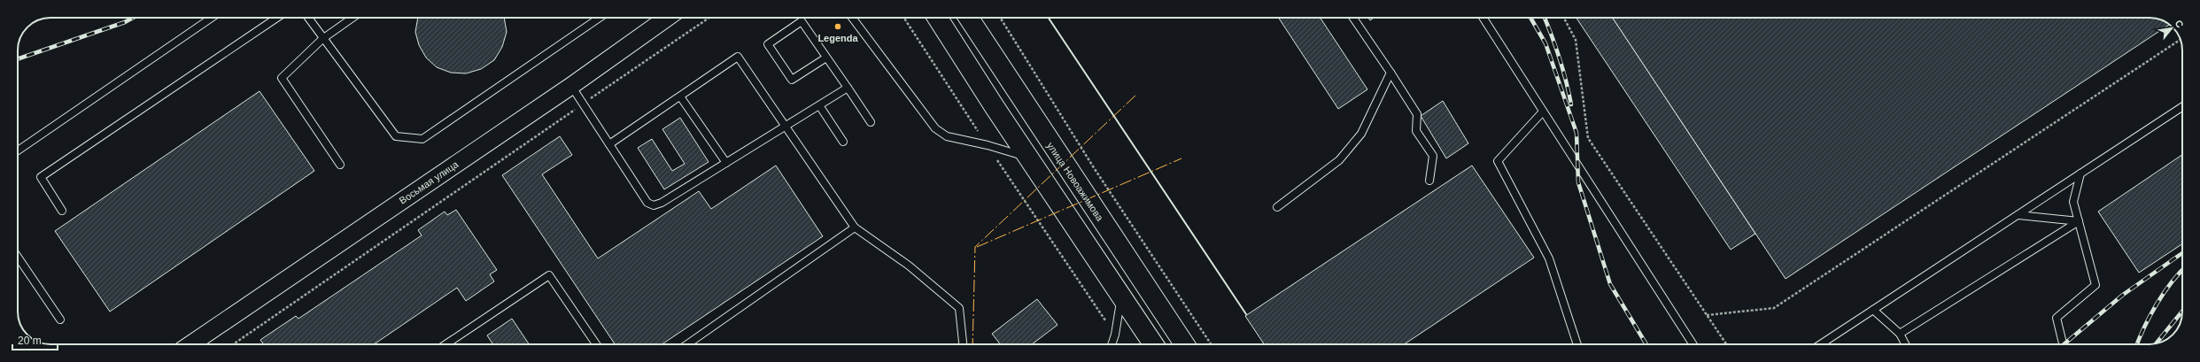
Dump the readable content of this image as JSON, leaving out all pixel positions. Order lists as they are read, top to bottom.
{
  "streets": {
    "main road": ["улица Новоажимова"],
    "street": ["Восьмая улица"]
  },
  "places": ["Legenda"],
  "scale_bar": "20 m",
  "north": "top right"
}
